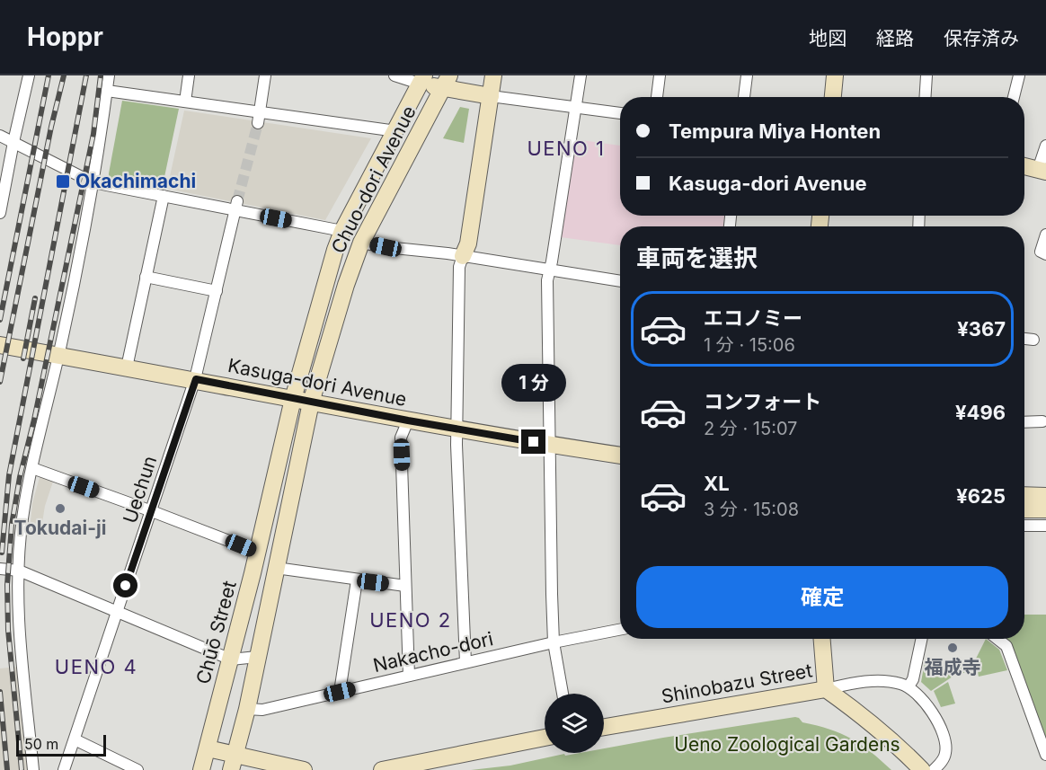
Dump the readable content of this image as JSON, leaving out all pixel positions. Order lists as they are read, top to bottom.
{
  "streets": {
    "main road": [
      "Chuo-dori Avenue",
      "Kasuga-dori Avenue",
      "Chūō Street",
      "Shinobazu Street"
    ],
    "street": ["Uechun", "Nakacho-dori"]
  },
  "crossings": [
    ["Chuo-dori Avenue", "Kasuga-dori Avenue"],
    ["Chuo-dori Avenue", "Chūō Street"],
    ["Kasuga-dori Avenue", "Uechun"]
  ],
  "districts": ["UENO 1", "UENO 2", "UENO 4"],
  "parks": ["Ueno Zoological Gardens"],
  "places": {
    "transit": ["Okachimachi"],
    "other": ["Tokudai-ji", "福成寺"]
  },
  "scale_bar": "50 m",
  "page": {
    "header": "Hoppr",
    "nav": ["地図", "経路", "保存済み"],
    "banner": ["Tempura Miya Honten", "Kasuga-dori Avenue"],
    "heading": "車両を選択",
    "list": [
      {
        "name": "エコノミー",
        "note": "1 分 · 15:06",
        "value": "¥367"
      },
      {
        "name": "コンフォート",
        "note": "2 分 · 15:07",
        "value": "¥496"
      },
      {
        "name": "XL",
        "note": "3 分 · 15:08",
        "value": "¥625"
      }
    ],
    "bubble": "1 分",
    "buttons": "確定",
    "scale": "50 m"
  }
}
